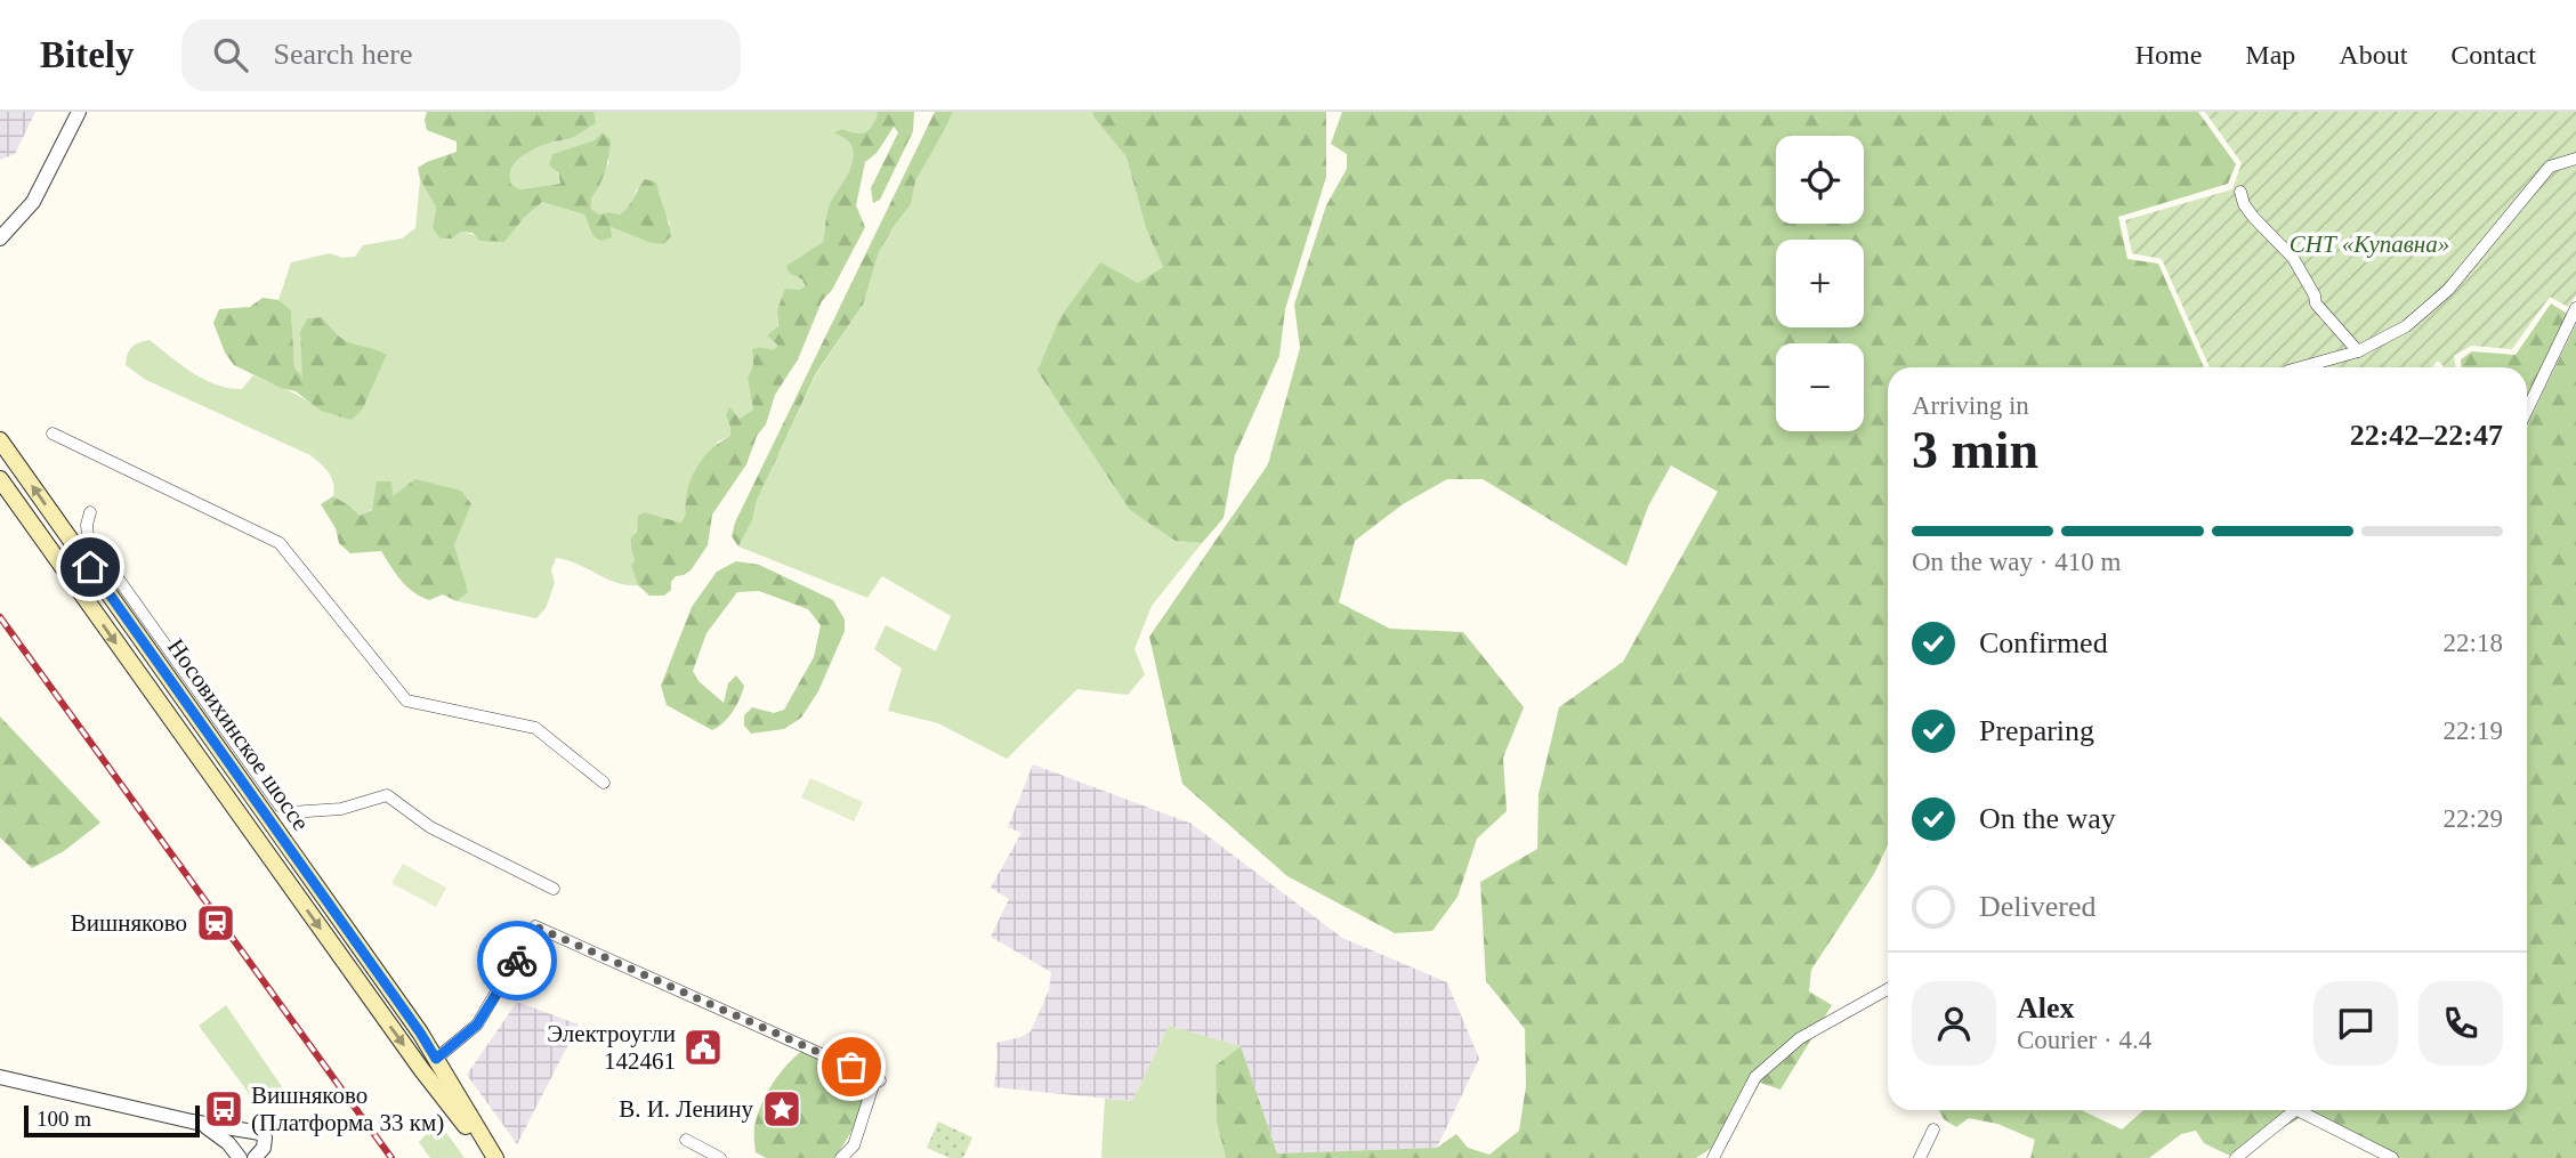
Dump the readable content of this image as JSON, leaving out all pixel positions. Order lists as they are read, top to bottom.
{
  "streets": {
    "main road": ["Носовихинское шоссе"]
  },
  "parks": ["СНТ «Купавна»"],
  "places": {
    "station": ["Вишняково"],
    "public building": ["Электроугли 142461"],
    "bus stop": ["Вишняково (Платформа 33 км)"],
    "place": ["В. И. Ленину"]
  },
  "scale_bar": "100 m",
  "page": {
    "header": "Bitely",
    "search": "Search here",
    "nav": [
      "Home",
      "Map",
      "About",
      "Contact"
    ],
    "map_buttons": ["+", "−"],
    "heading": ["3 min", "Arriving in", "22:42–22:47"],
    "panel": ["Alex", "Courier · 4.4"],
    "bar": "On the way · 410 m",
    "list": [
      ["Confirmed", "22:18"],
      ["Preparing", "22:19"],
      ["On the way", "22:29"],
      "Delivered"
    ],
    "scale": "100 m"
  }
}
